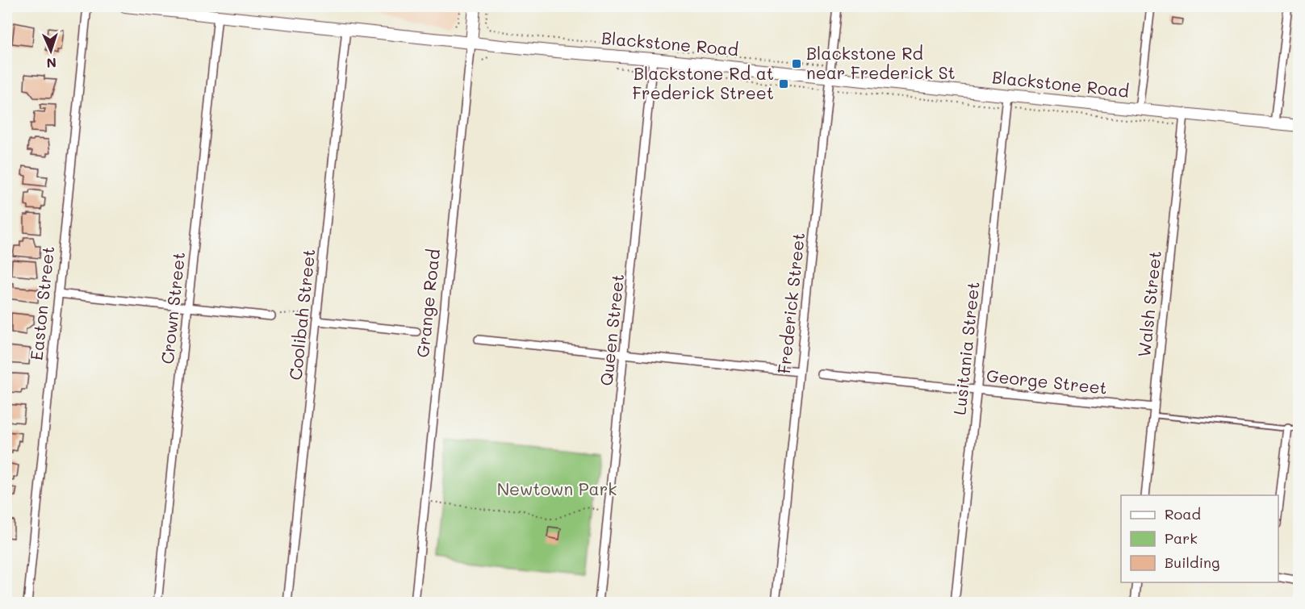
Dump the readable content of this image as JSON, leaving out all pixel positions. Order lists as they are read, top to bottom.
{
  "streets": {
    "main road": ["Blackstone Road", "Grange Road"],
    "street": [
      "Easton Street",
      "Frederick Street",
      "Walsh Street",
      "Crown Street",
      "Coolibah Street",
      "Queen Street",
      "Lusitania Street",
      "George Street"
    ]
  },
  "crossings": [
    ["Blackstone Road", "Grange Road"],
    ["Blackstone Road", "Frederick Street"],
    ["Blackstone Road", "Walsh Street"],
    ["Blackstone Road", "Crown Street"],
    ["Blackstone Road", "Coolibah Street"],
    ["Blackstone Road", "Queen Street"],
    ["Blackstone Road", "Lusitania Street"],
    ["Walsh Street", "George Street"],
    ["Lusitania Street", "George Street"]
  ],
  "parks": ["Newtown Park"],
  "places": {
    "transit": ["Blackstone Rd near Frederick St", "Blackstone Rd at Frederick Street"]
  },
  "legend": ["Road", "Park", "Building"],
  "north": "bottom"
}
